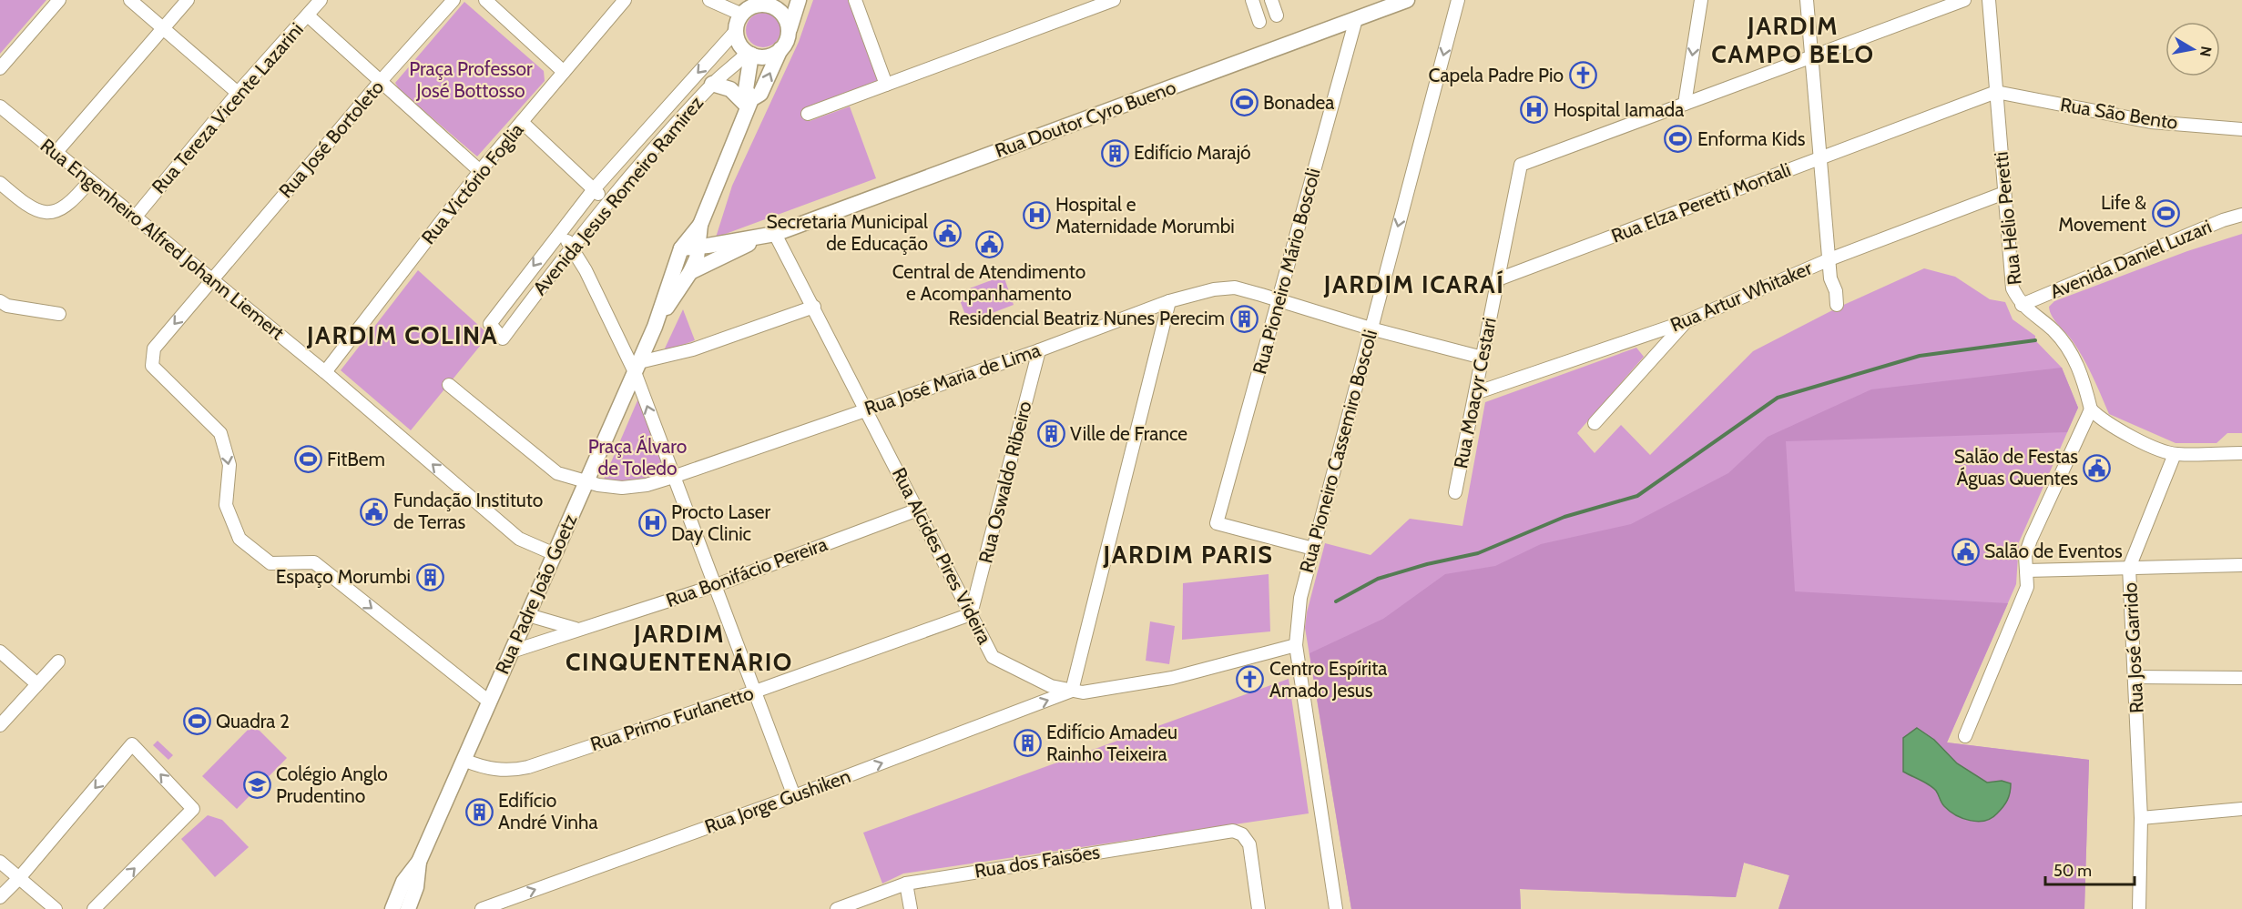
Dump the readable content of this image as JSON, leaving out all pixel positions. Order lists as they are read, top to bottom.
{
  "streets": {
    "street": [
      "Rua Tereza Vicente Lazarini",
      "Rua São Bento",
      "Rua Doutor Cyro Bueno",
      "Rua José Bortoleto",
      "Rua Victório Foglia",
      "Avenida Jesus Romeiro Ramirez",
      "Rua Elza Peretti Montali",
      "Rua Hélio Peretti",
      "Rua Engenheiro Alfred Johann Liemert",
      "Avenida Daniel Luzari",
      "Rua Pioneiro Mário Boscoli",
      "Rua Artur Whitaker",
      "Rua José Maria de Lima",
      "Rua Moacyr Cestari",
      "Rua Pioneiro Cassemiro Boscoli",
      "Rua Oswaldo Ribeiro",
      "Rua Alcides Pires Videira",
      "Rua Bonifácio Pereira",
      "Rua Padre João Goetz",
      "Rua José Garrido",
      "Rua Primo Furlanetto",
      "Rua Jorge Gushiken",
      "Rua dos Faisões"
    ]
  },
  "crossings": [
    ["Rua Tereza Vicente Lazarini", "Rua Engenheiro Alfred Johann Liemert"],
    ["Rua São Bento", "Rua Elza Peretti Montali"],
    ["Rua São Bento", "Rua Hélio Peretti"],
    ["Rua Doutor Cyro Bueno", "Rua Pioneiro Mário Boscoli"],
    ["Rua Doutor Cyro Bueno", "Rua Alcides Pires Videira"],
    ["Rua Doutor Cyro Bueno", "Rua Padre João Goetz"],
    ["Rua José Bortoleto", "Rua Engenheiro Alfred Johann Liemert"],
    ["Rua José Bortoleto", "Rua Padre João Goetz"],
    ["Rua Victório Foglia", "Rua Engenheiro Alfred Johann Liemert"],
    ["Rua Elza Peretti Montali", "Rua Hélio Peretti"],
    ["Rua Elza Peretti Montali", "Rua Moacyr Cestari"],
    ["Rua Hélio Peretti", "Avenida Daniel Luzari"],
    ["Rua Hélio Peretti", "Rua Artur Whitaker"],
    ["Rua Engenheiro Alfred Johann Liemert", "Rua Padre João Goetz"],
    ["Rua Pioneiro Mário Boscoli", "Rua José Maria de Lima"],
    ["Rua Pioneiro Mário Boscoli", "Rua Pioneiro Cassemiro Boscoli"],
    ["Rua Artur Whitaker", "Rua Moacyr Cestari"],
    ["Rua José Maria de Lima", "Rua Moacyr Cestari"],
    ["Rua José Maria de Lima", "Rua Pioneiro Cassemiro Boscoli"],
    ["Rua José Maria de Lima", "Rua Oswaldo Ribeiro"],
    ["Rua José Maria de Lima", "Rua Alcides Pires Videira"],
    ["Rua José Maria de Lima", "Rua Padre João Goetz"],
    ["Rua Pioneiro Cassemiro Boscoli", "Rua Alcides Pires Videira"],
    ["Rua Oswaldo Ribeiro", "Rua Alcides Pires Videira"],
    ["Rua Oswaldo Ribeiro", "Rua Primo Furlanetto"],
    ["Rua Alcides Pires Videira", "Rua Bonifácio Pereira"],
    ["Rua Alcides Pires Videira", "Rua Primo Furlanetto"],
    ["Rua Alcides Pires Videira", "Rua Jorge Gushiken"],
    ["Rua Bonifácio Pereira", "Rua Padre João Goetz"],
    ["Rua Padre João Goetz", "Rua Primo Furlanetto"]
  ],
  "one_way": [
    "Rua José Bortoleto",
    "Rua Engenheiro Alfred Johann Liemert",
    "Rua Pioneiro Cassemiro Boscoli",
    "Rua Jorge Gushiken"
  ],
  "districts": [
    "JARDIM CAMPO BELO",
    "JARDIM ICARAÍ",
    "JARDIM COLINA",
    "JARDIM PARIS",
    "JARDIM CINQUENTENÁRIO"
  ],
  "parks": ["Praça Professor José Bottosso", "Praça Álvaro de Toledo"],
  "places": {
    "church": ["Capela Padre Pio", "Centro Espírita Amado Jesus"],
    "sports": [
      "Bonadea",
      "Enforma Kids",
      "Life & Movement",
      "FitBem",
      "Quadra 2"
    ],
    "hospital": ["Hospital Iamada", "Hospital e Maternidade Morumbi", "Procto Laser Day Clinic"],
    "building": [
      "Edifício Marajó",
      "Residencial Beatriz Nunes Perecim",
      "Ville de France",
      "Espaço Morumbi",
      "Edifício Amadeu Rainho Teixeira",
      "Edifício André Vinha"
    ],
    "public building": [
      "Secretaria Municipal de Educação",
      "Central de Atendimento e Acompanhamento",
      "Salão de Festas Águas Quentes",
      "Fundação Instituto de Terras",
      "Salão de Eventos"
    ],
    "school or university": ["Colégio Anglo Prudentino"]
  },
  "scale_bar": "50 m",
  "north": "right"
}
